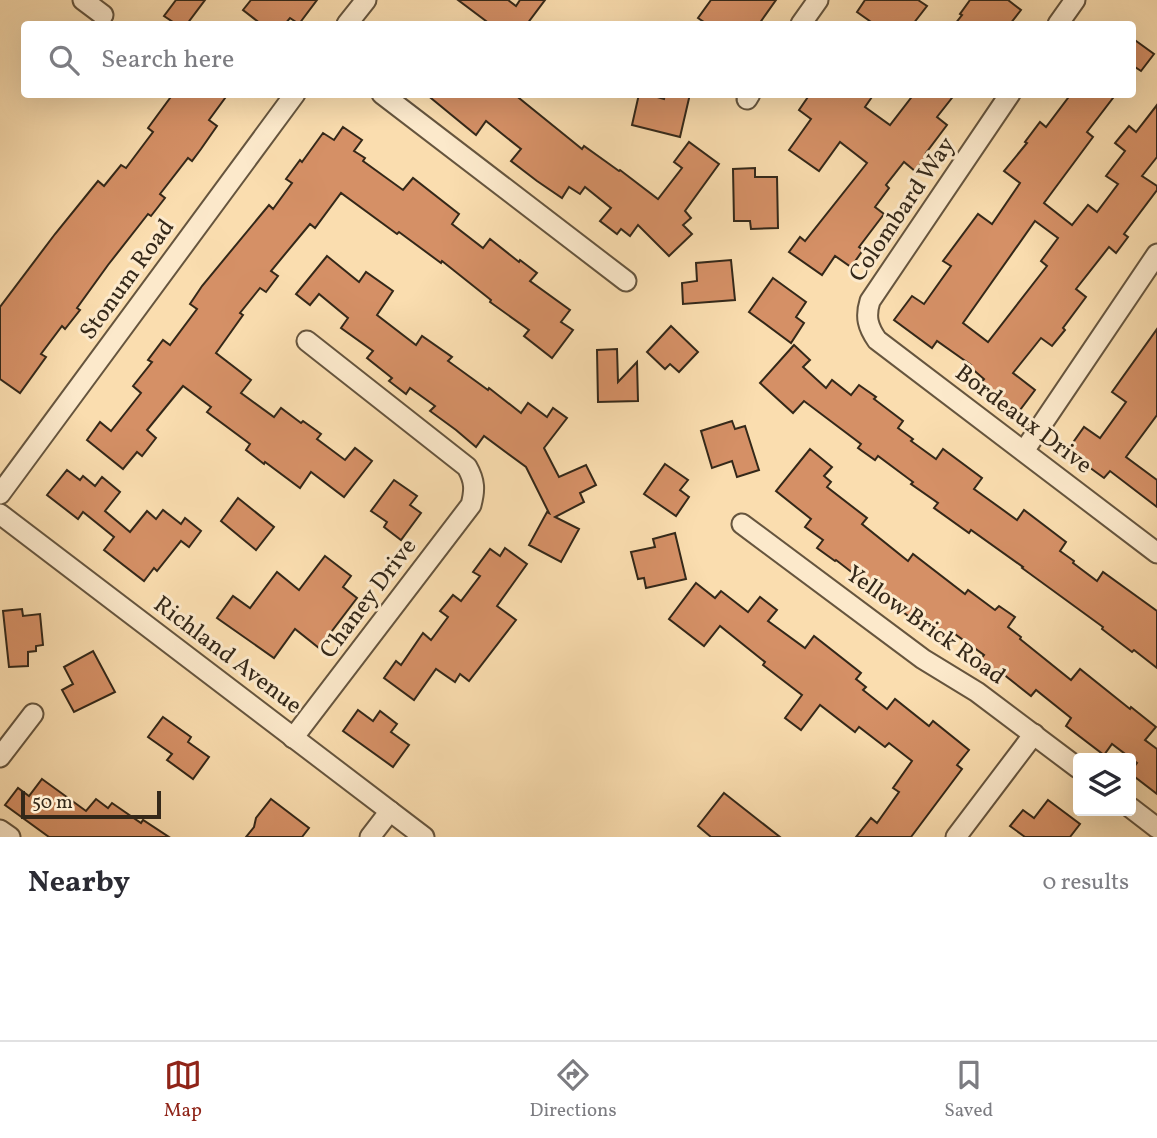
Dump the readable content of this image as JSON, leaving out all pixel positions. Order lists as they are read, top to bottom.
{
  "streets": {
    "street": [
      "Colombard Way",
      "Stonum Road",
      "Bordeaux Drive",
      "Chaney Drive",
      "Yellow Brick Road",
      "Richland Avenue"
    ]
  },
  "crossings": [
    ["Colombard Way", "Bordeaux Drive"],
    ["Chaney Drive", "Richland Avenue"]
  ],
  "scale_bar": "50 m",
  "page": {
    "search": "Search here",
    "scale": "50 m",
    "heading": ["Nearby", "0 results"],
    "nav": ["Map", "Directions", "Saved"]
  }
}
